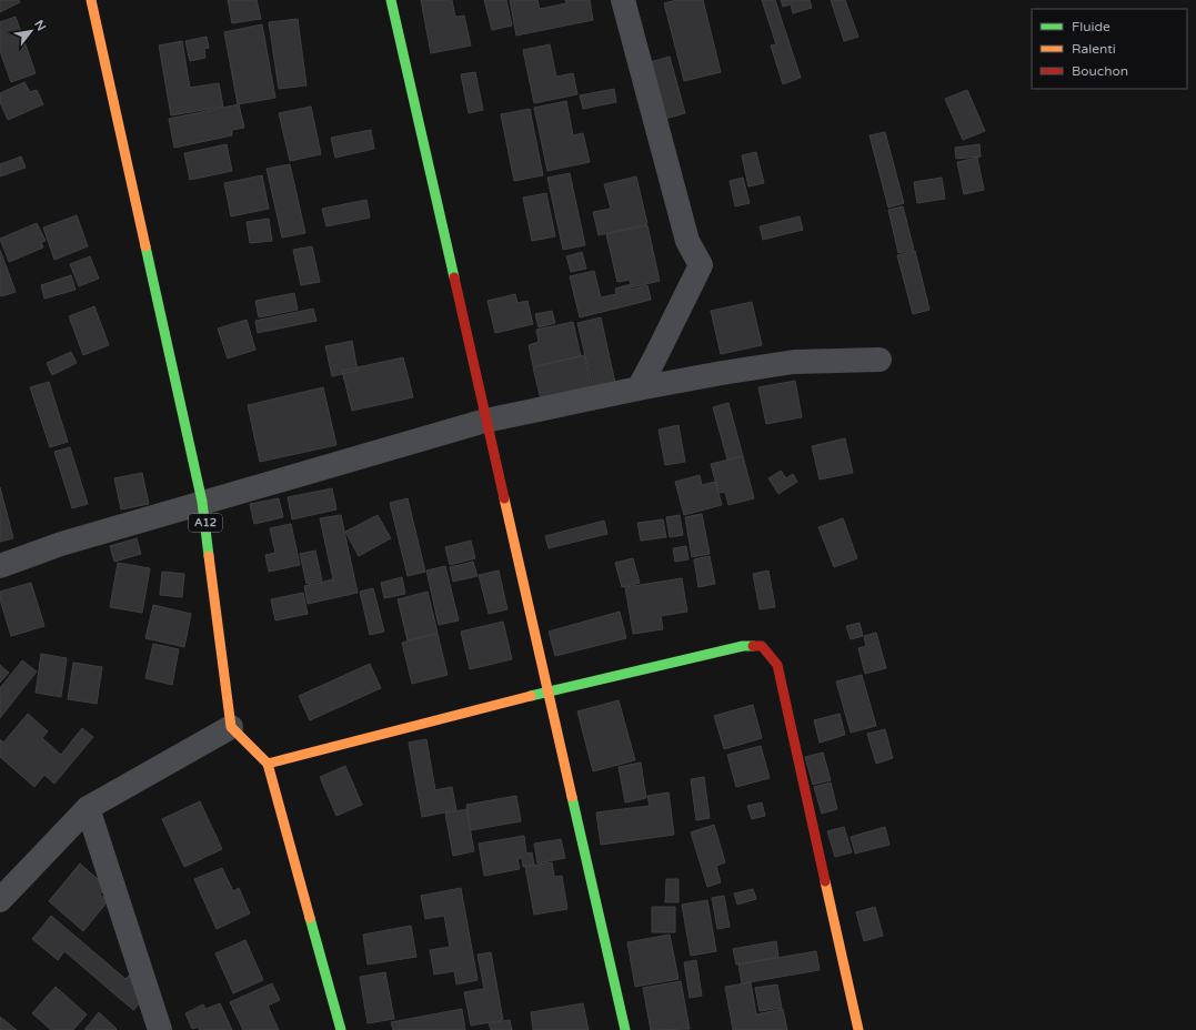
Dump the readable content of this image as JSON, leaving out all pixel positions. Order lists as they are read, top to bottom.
{
  "streets": {
    "street": ["A12"]
  },
  "legend": ["Fluide", "Ralenti", "Bouchon"],
  "north": "top right"
}
